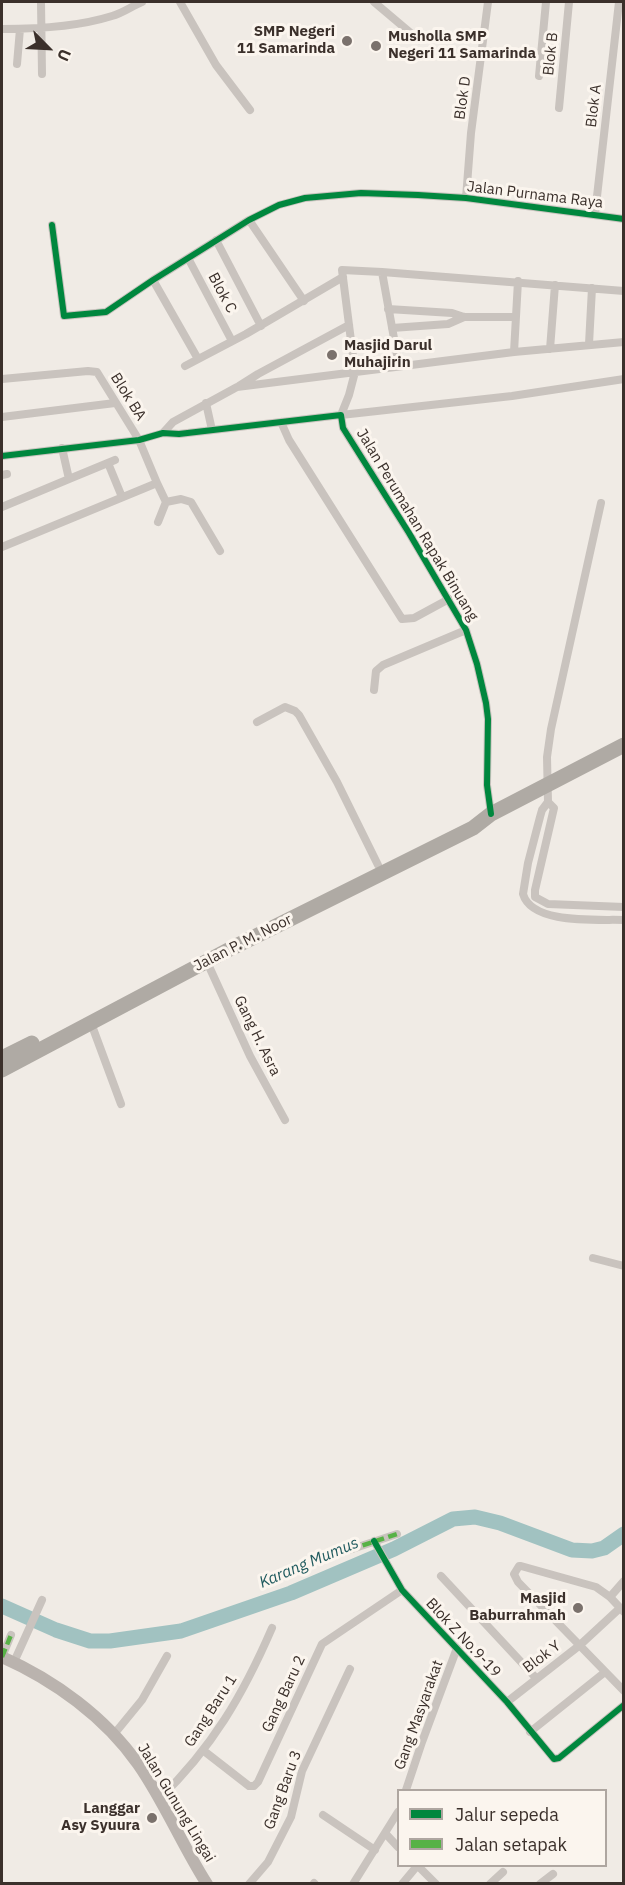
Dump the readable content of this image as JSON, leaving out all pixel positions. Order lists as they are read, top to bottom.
{
  "streets": {
    "highway": ["Jalan P. M. Noor"],
    "street": [
      "Blok B",
      "Blok D",
      "Blok A",
      "Jalan Purnama Raya",
      "Blok C",
      "Blok BA",
      "Jalan Perumahan Rapak Binuang",
      "Gang H. Asra",
      "Blok Z No.9-19",
      "Blok Y",
      "Gang Baru 2",
      "Gang Baru 1",
      "Gang Masyarakat",
      "Gang Baru 3",
      "Jalan Gunung Lingai"
    ]
  },
  "crossings": [
    ["Blok D", "Jalan Purnama Raya"],
    ["Blok A", "Jalan Purnama Raya"],
    ["Jalan Purnama Raya", "Blok C"],
    ["Jalan Perumahan Rapak Binuang", "Jalan P. M. Noor"],
    ["Jalan P. M. Noor", "Gang H. Asra"],
    ["Blok Z No.9-19", "Blok Y"],
    ["Blok Z No.9-19", "Gang Baru 2"],
    ["Blok Z No.9-19", "Gang Masyarakat"],
    ["Gang Baru 2", "Gang Baru 1"],
    ["Gang Baru 1", "Jalan Gunung Lingai"]
  ],
  "water": ["Karang Mumus"],
  "places": [
    "SMP Negeri 11 Samarinda",
    "Musholla SMP Negeri 11 Samarinda",
    "Masjid Darul Muhajirin",
    "Masjid Baburrahmah",
    "Langgar Asy Syuura"
  ],
  "legend": ["Jalur sepeda", "Jalan setapak"],
  "north": "bottom right"
}
